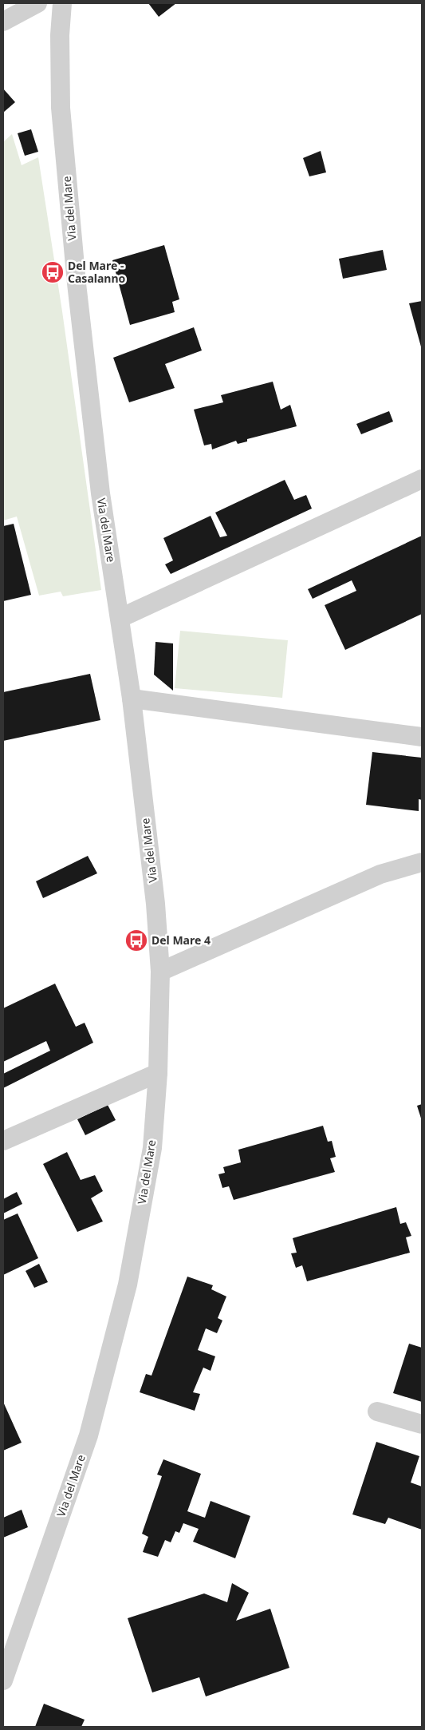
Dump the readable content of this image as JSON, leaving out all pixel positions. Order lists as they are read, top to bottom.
{
  "streets": {
    "street": ["Via del Mare"]
  },
  "places": {
    "bus stop": ["Del Mare - Casalanno", "Del Mare 4"]
  }
}
